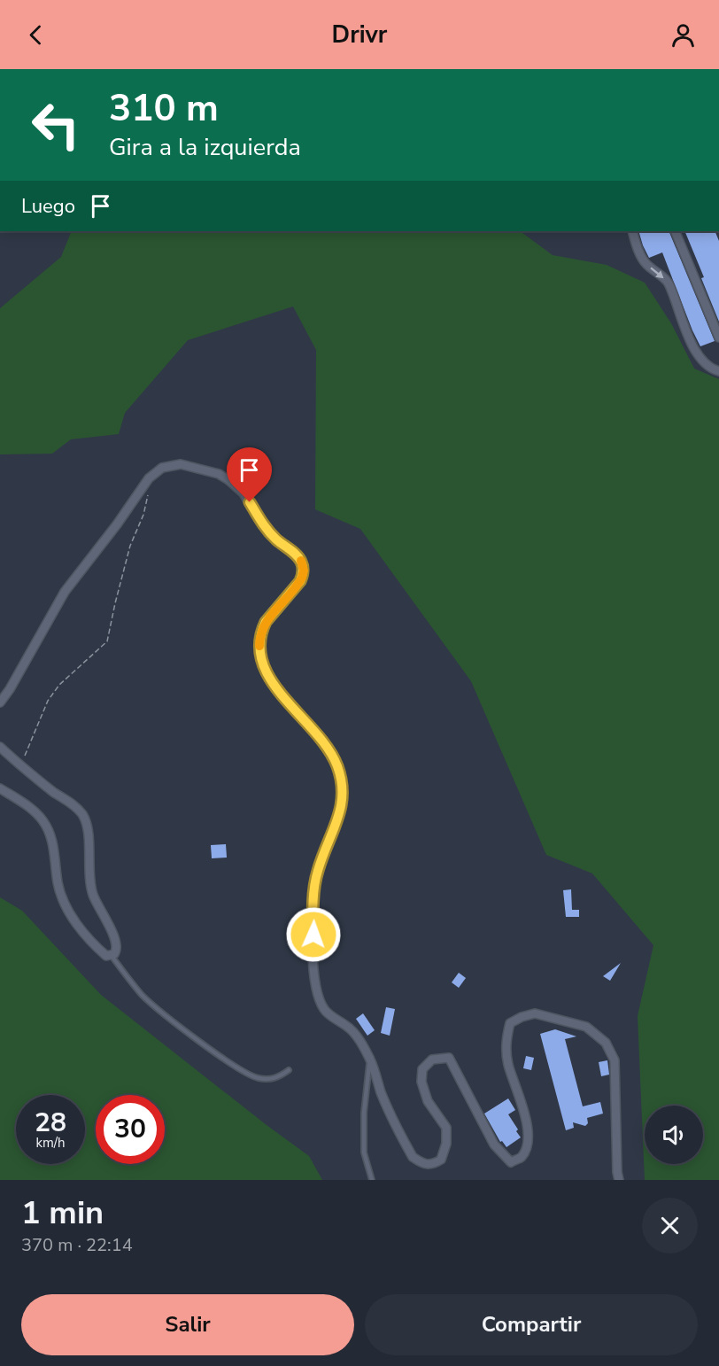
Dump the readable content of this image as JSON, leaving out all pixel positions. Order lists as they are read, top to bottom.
{
  "page": {
    "header": "Drivr",
    "turn": ["310 m", "Gira a la izquierda"],
    "then": "Luego",
    "speed": "28 km/h",
    "limit": "30",
    "heading": ["1 min", "370 m · 22:14"],
    "buttons": ["Salir", "Compartir"]
  }
}
